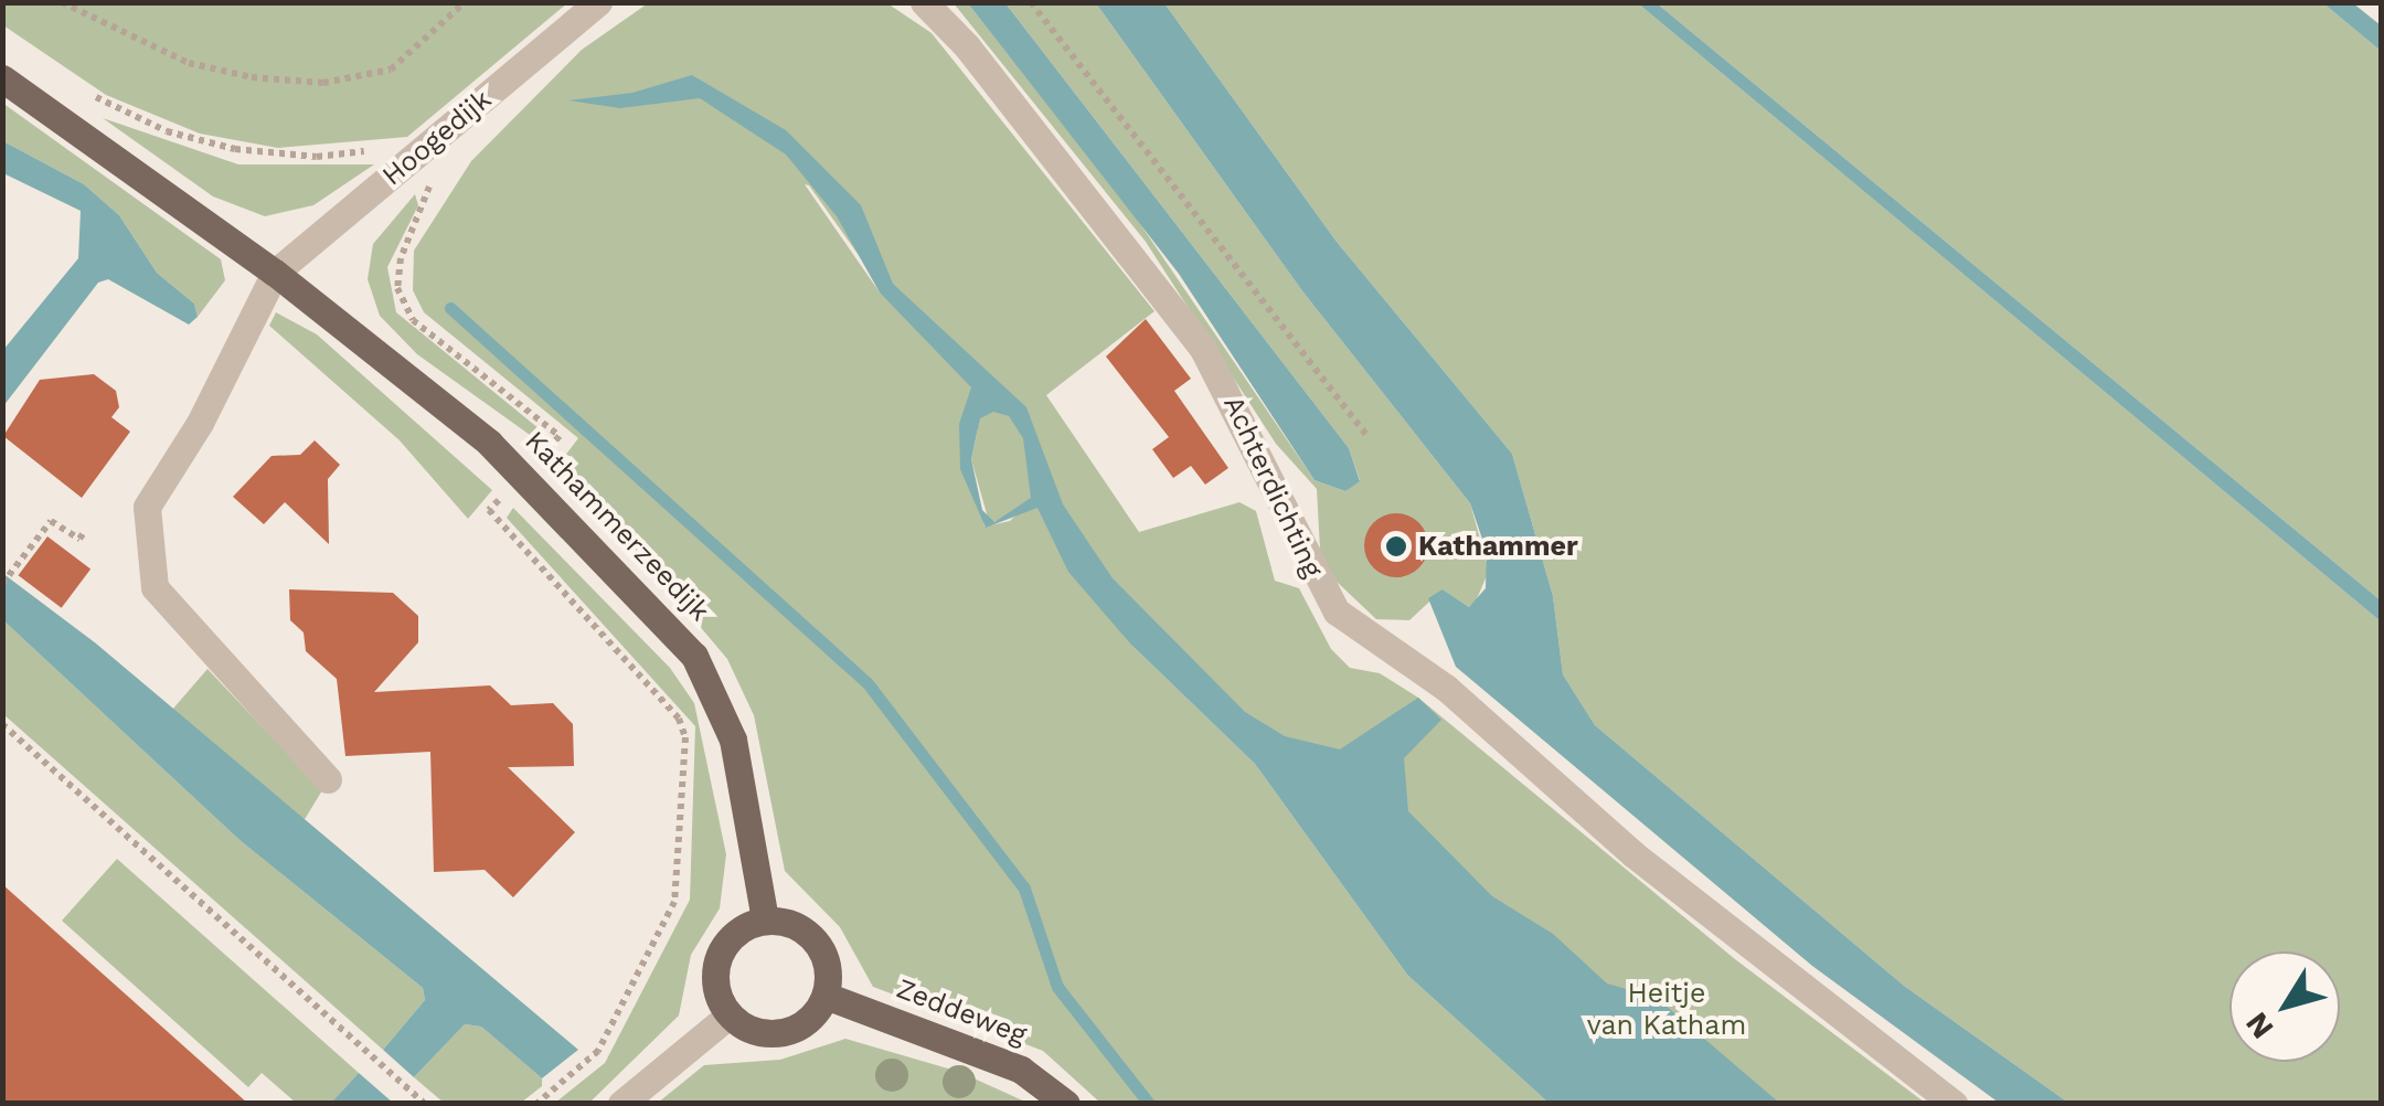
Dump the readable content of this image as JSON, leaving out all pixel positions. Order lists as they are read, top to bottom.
{
  "streets": {
    "main road": ["Kathammerzeedijk", "Zeddeweg"],
    "street": ["Hoogedijk", "Achterdichting"]
  },
  "crossings": [
    ["Hoogedijk", "Kathammerzeedijk"],
    ["Kathammerzeedijk", "Zeddeweg"]
  ],
  "parks": ["Heitje van Katham"],
  "places": ["Kathammer"],
  "north": "bottom left"
}
